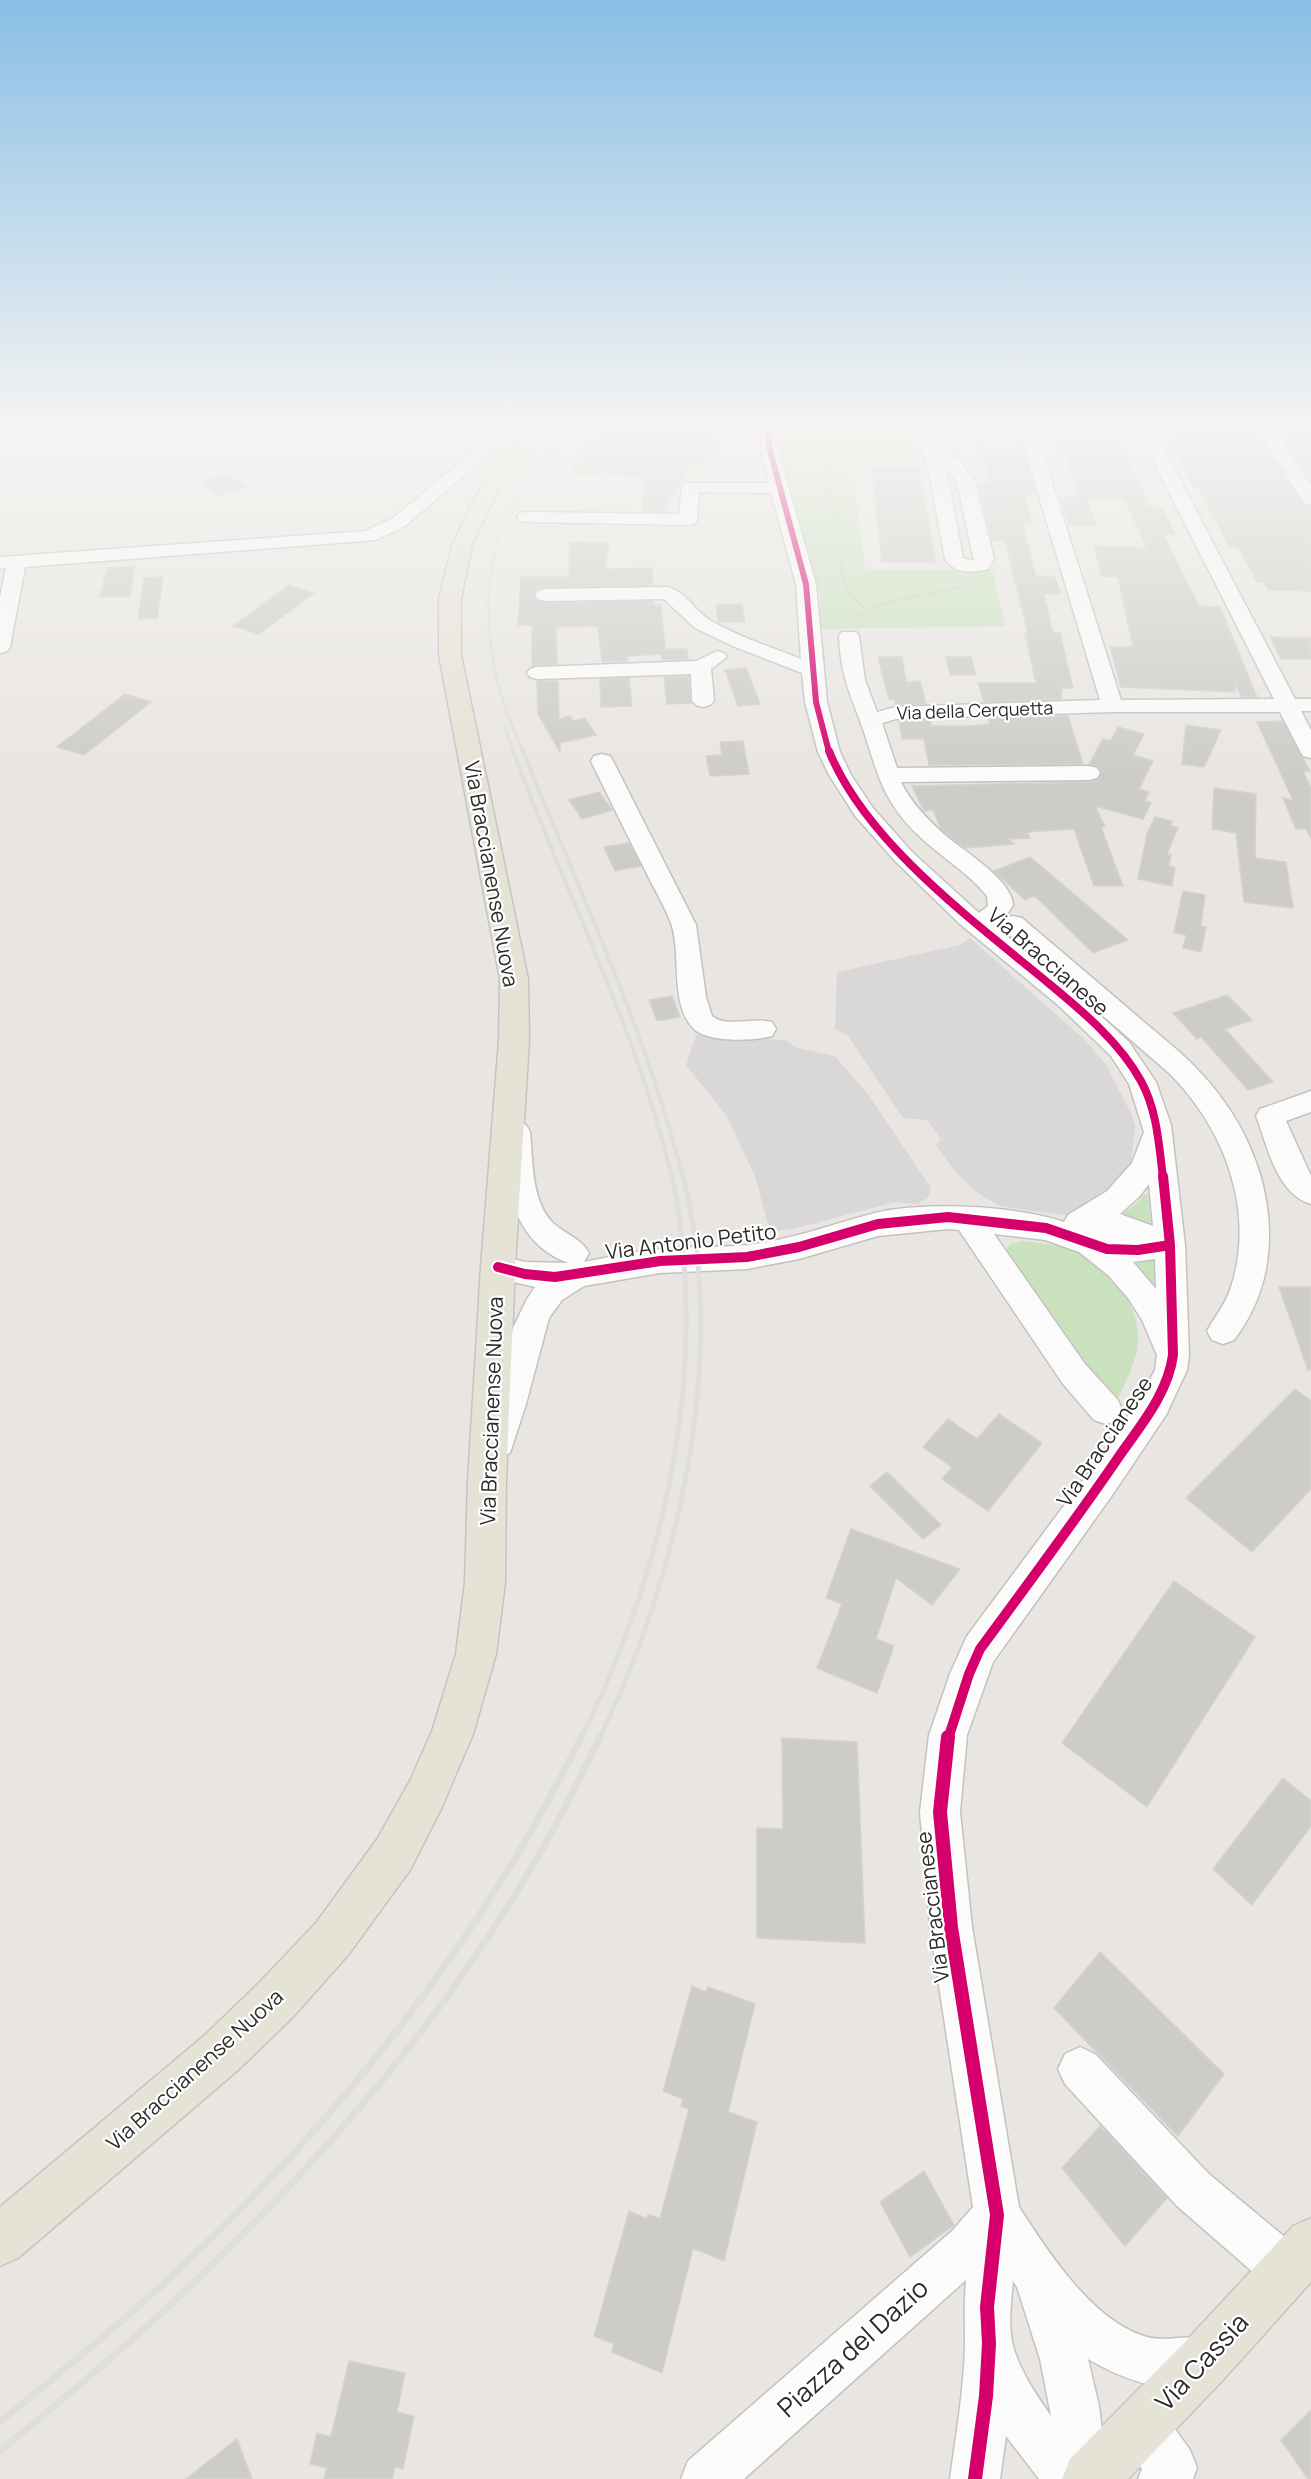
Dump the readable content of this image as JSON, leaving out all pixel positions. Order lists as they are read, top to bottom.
{
  "streets": {
    "main road": ["Via Braccianense Nuova", "Via Cassia"],
    "street": [
      "Via della Cerquetta",
      "Via Braccianese",
      "Via Antonio Petito",
      "Piazza del Dazio"
    ]
  },
  "crossings": [
    ["Via della Cerquetta", "Via Braccianese"],
    ["Via Braccianense Nuova", "Via Antonio Petito"],
    ["Via Braccianese", "Via Antonio Petito"],
    ["Via Braccianese", "Piazza del Dazio"]
  ]
}
